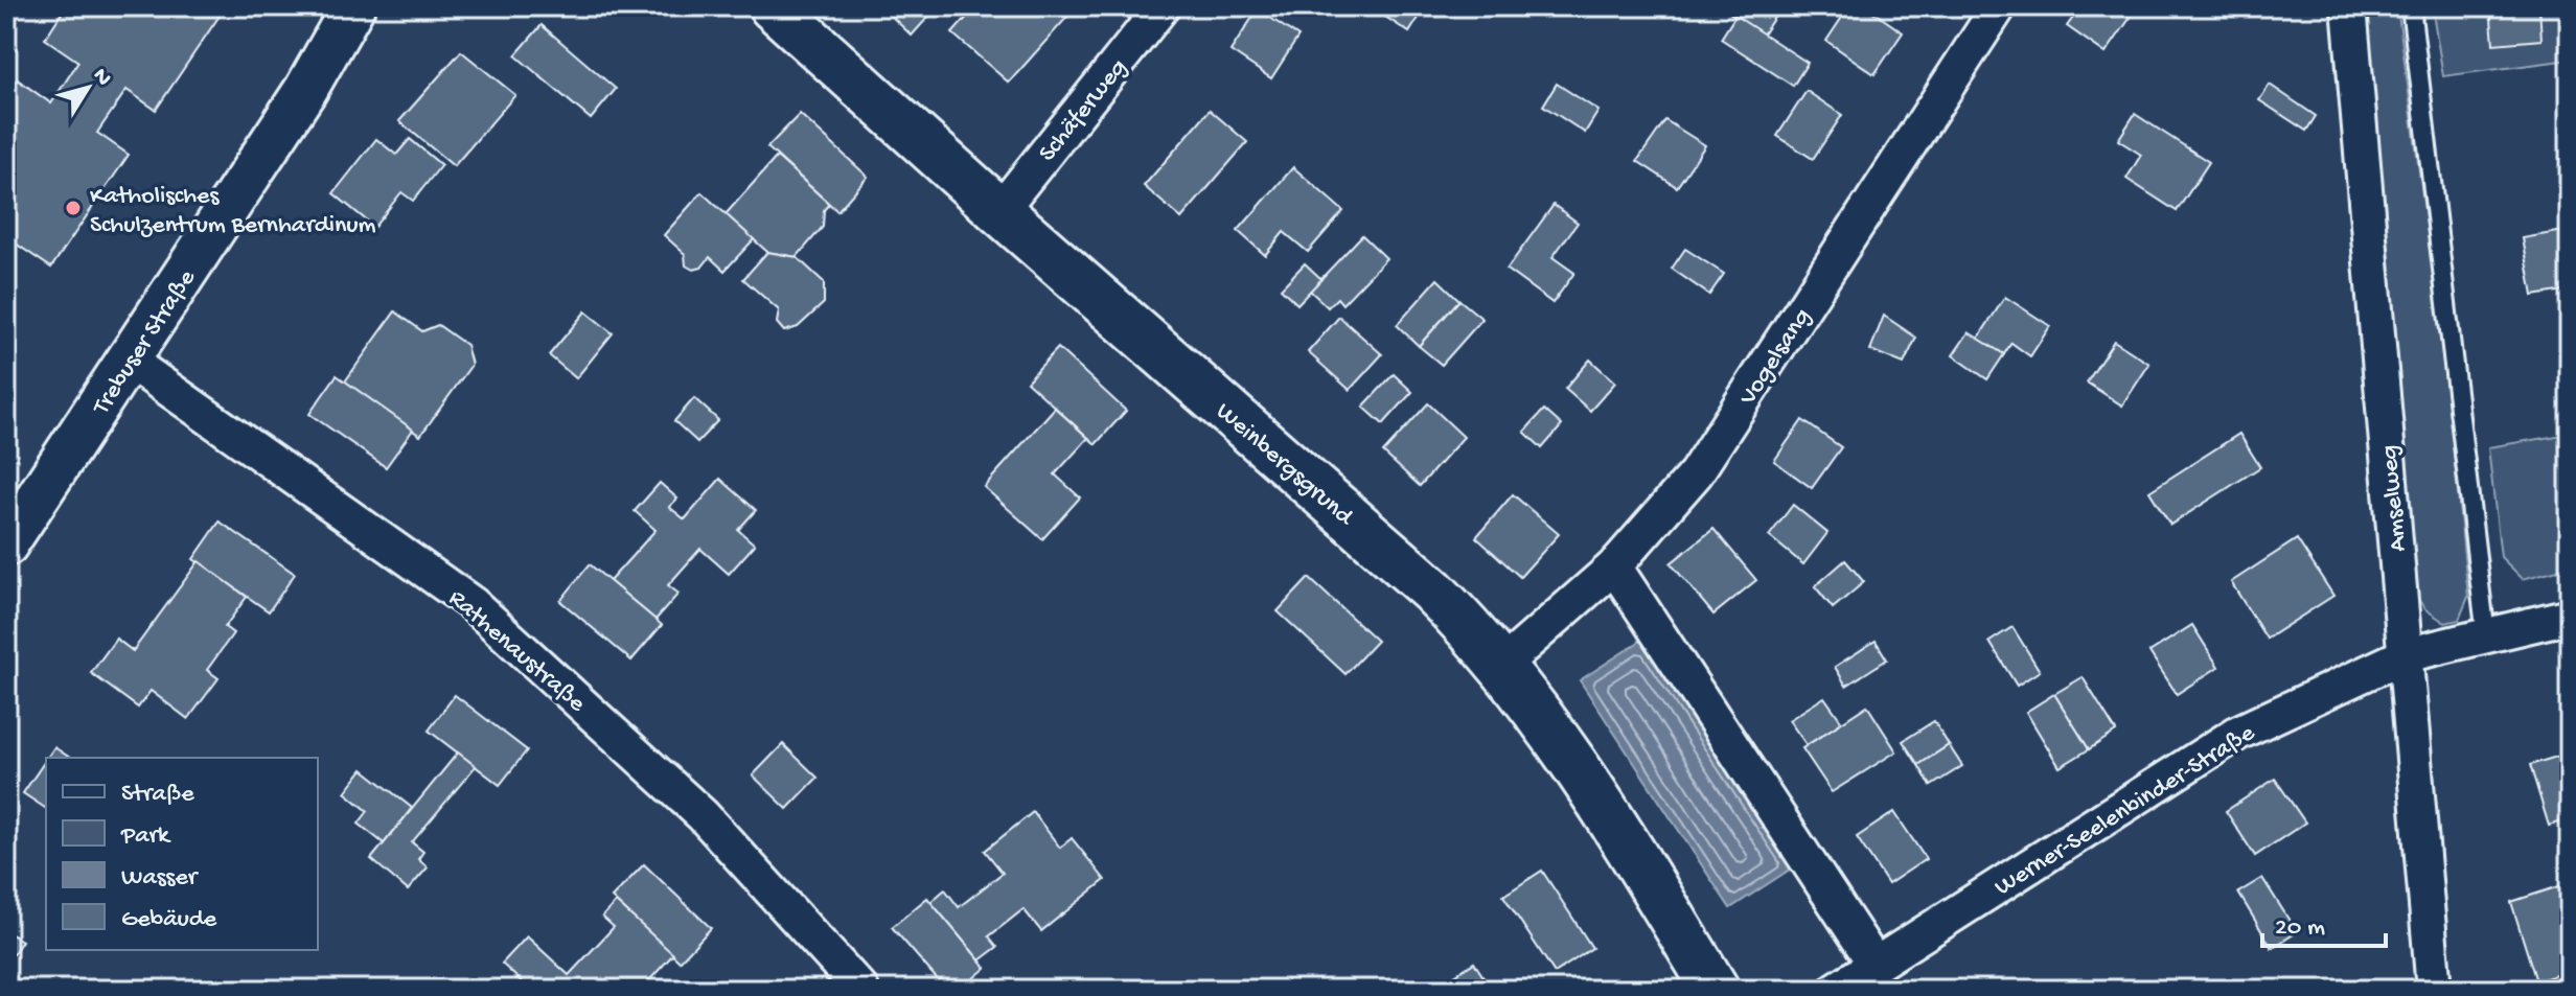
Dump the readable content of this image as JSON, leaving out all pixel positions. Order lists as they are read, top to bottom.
{
  "streets": {
    "main road": ["Weinbergsgrund"],
    "street": [
      "Schäferweg",
      "Trebuser Straße",
      "Vogelsang",
      "Amselweg",
      "Rathenaustraße",
      "Werner-Seelenbinder-Straße"
    ]
  },
  "crossings": [
    ["Schäferweg", "Weinbergsgrund"],
    ["Trebuser Straße", "Rathenaustraße"],
    ["Vogelsang", "Weinbergsgrund"],
    ["Amselweg", "Werner-Seelenbinder-Straße"]
  ],
  "places": ["Katholisches Schulzentrum Bernhardinum"],
  "legend": [
    "Straße",
    "Park",
    "Wasser",
    "Gebäude"
  ],
  "scale_bar": "20 m",
  "north": "top right"
}
